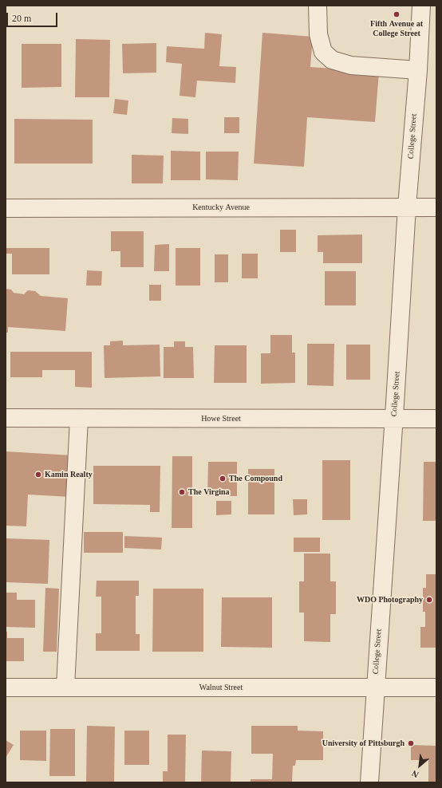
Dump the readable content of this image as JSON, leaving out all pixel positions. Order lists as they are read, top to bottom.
{
  "streets": {
    "street": [
      "College Street",
      "Kentucky Avenue",
      "Howe Street",
      "Walnut Street"
    ]
  },
  "crossings": [
    ["College Street", "Kentucky Avenue"],
    ["College Street", "Howe Street"],
    ["College Street", "Walnut Street"]
  ],
  "places": [
    "Fifth Avenue at College Street",
    "Kamin Realty",
    "The Compound",
    "The Virgina",
    "WDO Photography",
    "University of Pittsburgh"
  ],
  "scale_bar": "20 m",
  "north": "bottom left"
}
